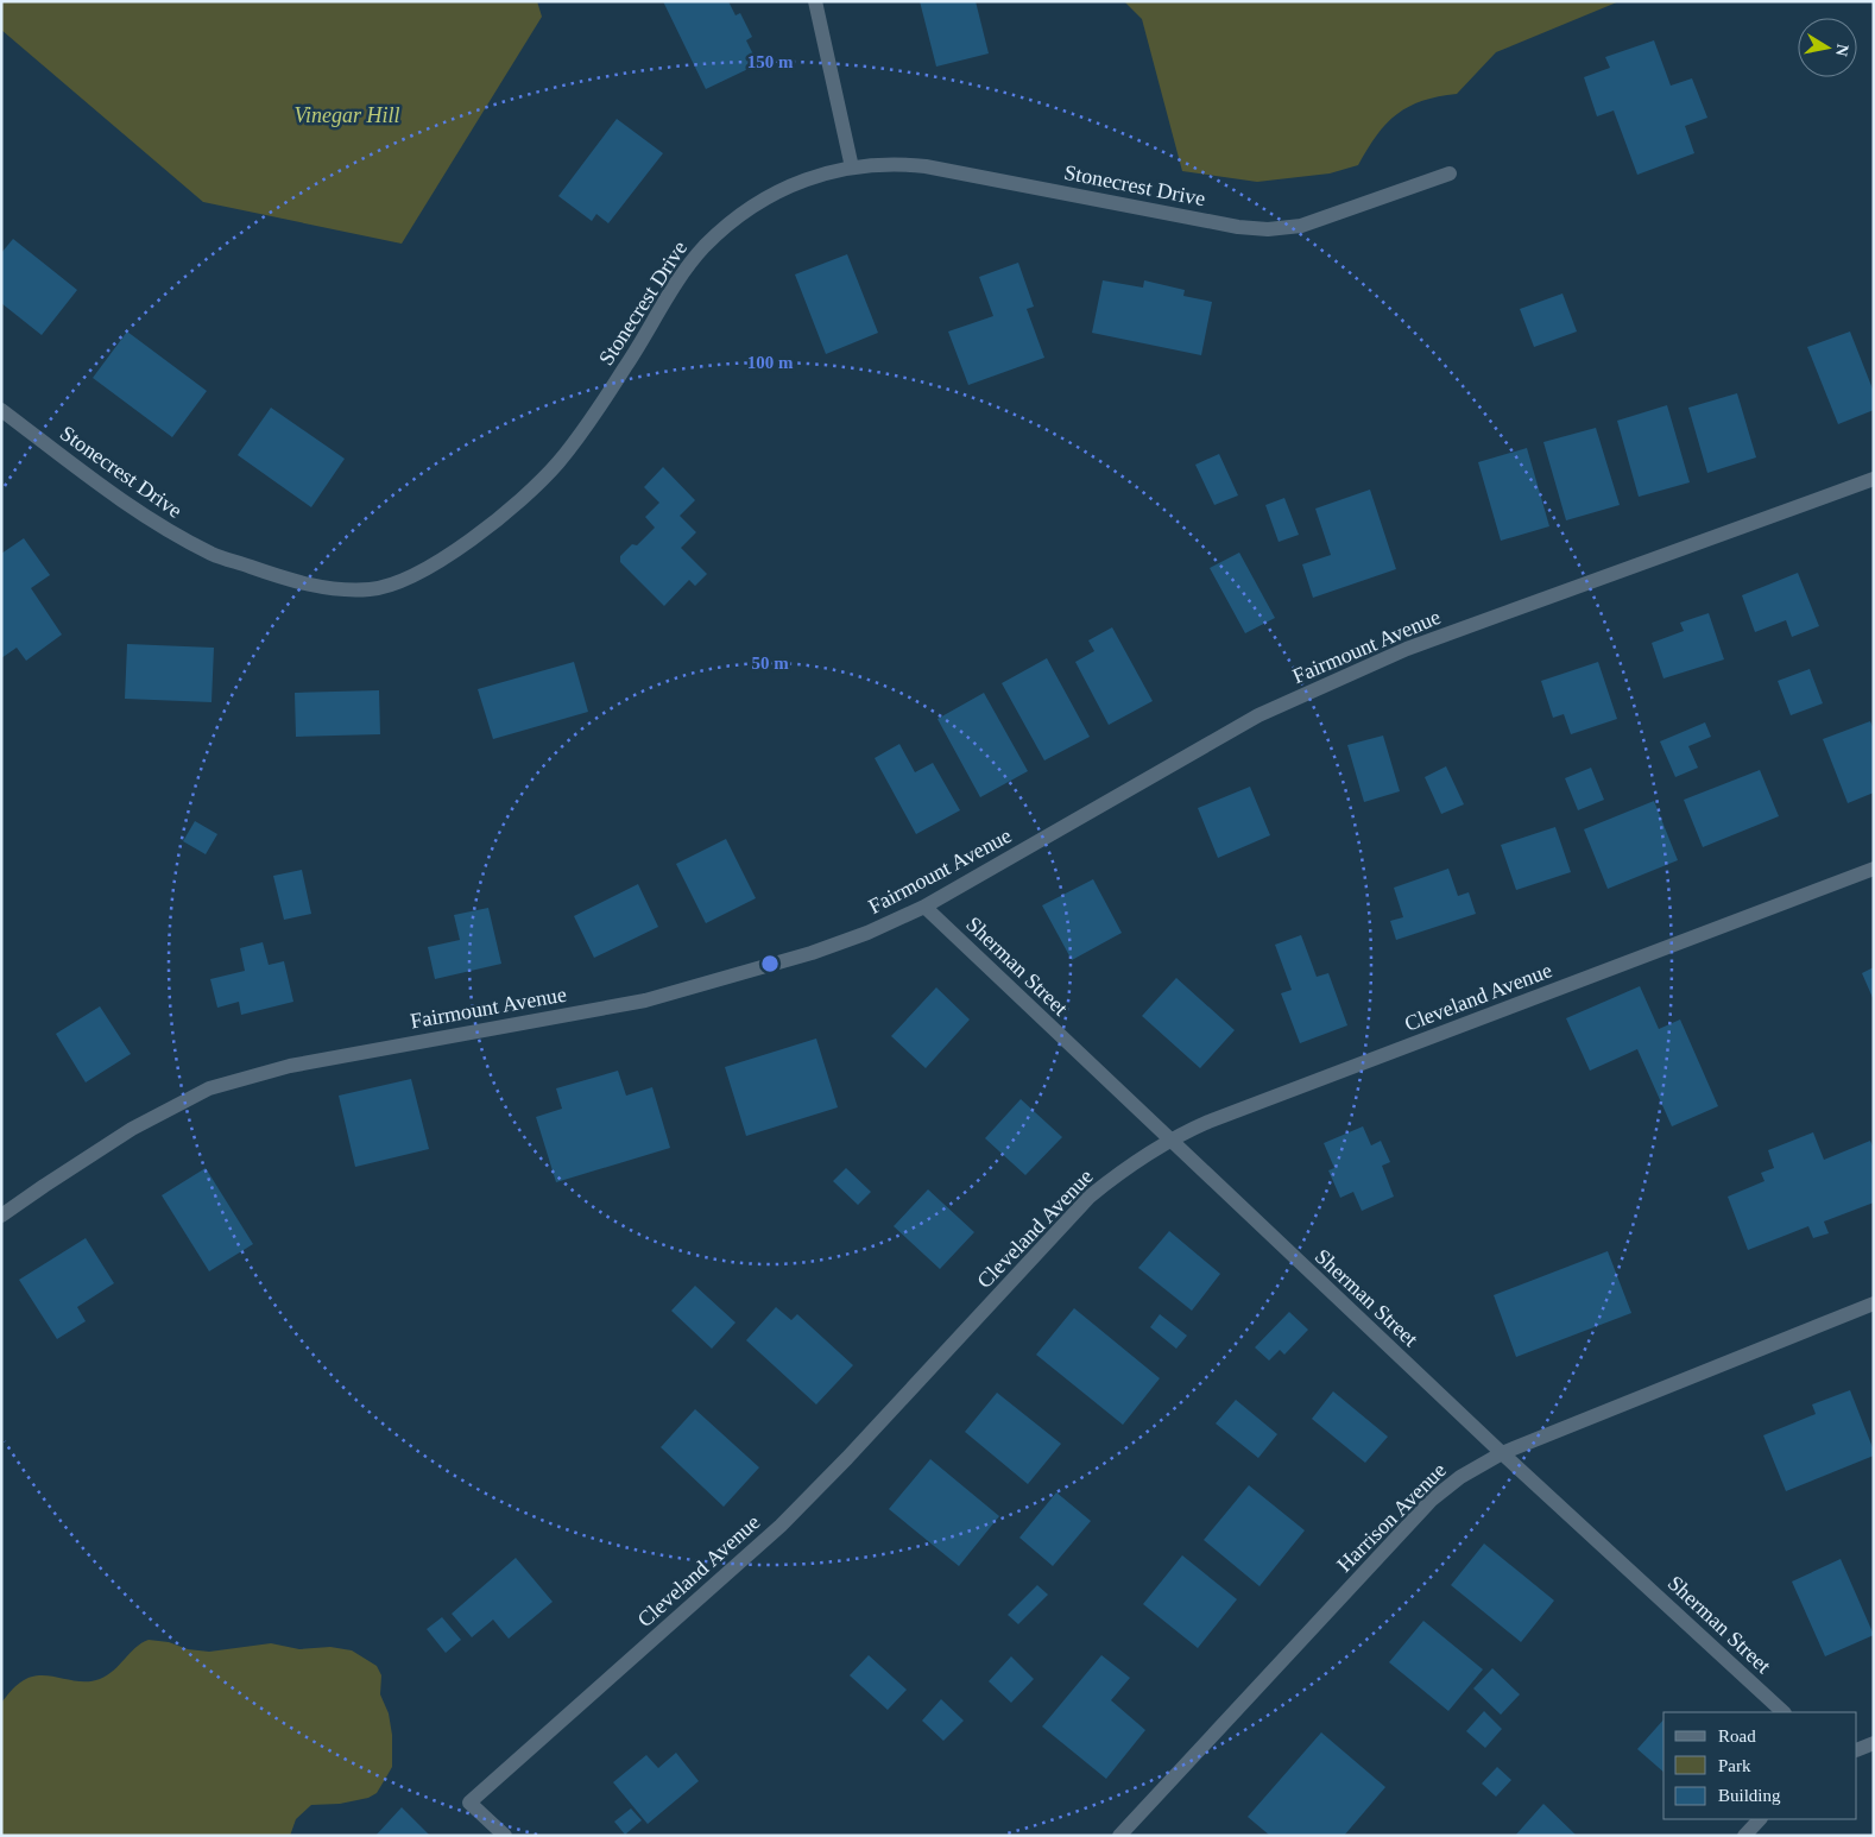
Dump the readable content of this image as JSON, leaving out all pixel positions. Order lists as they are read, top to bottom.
{
  "streets": {
    "street": [
      "Stonecrest Drive",
      "Fairmount Avenue",
      "Sherman Street",
      "Cleveland Avenue",
      "Harrison Avenue"
    ]
  },
  "crossings": [
    ["Fairmount Avenue", "Sherman Street"],
    ["Sherman Street", "Cleveland Avenue"],
    ["Sherman Street", "Harrison Avenue"]
  ],
  "parks": ["Vinegar Hill"],
  "legend": ["Road", "Park", "Building"],
  "north": "right",
  "rings": ["150 m", "100 m", "50 m"]
}
